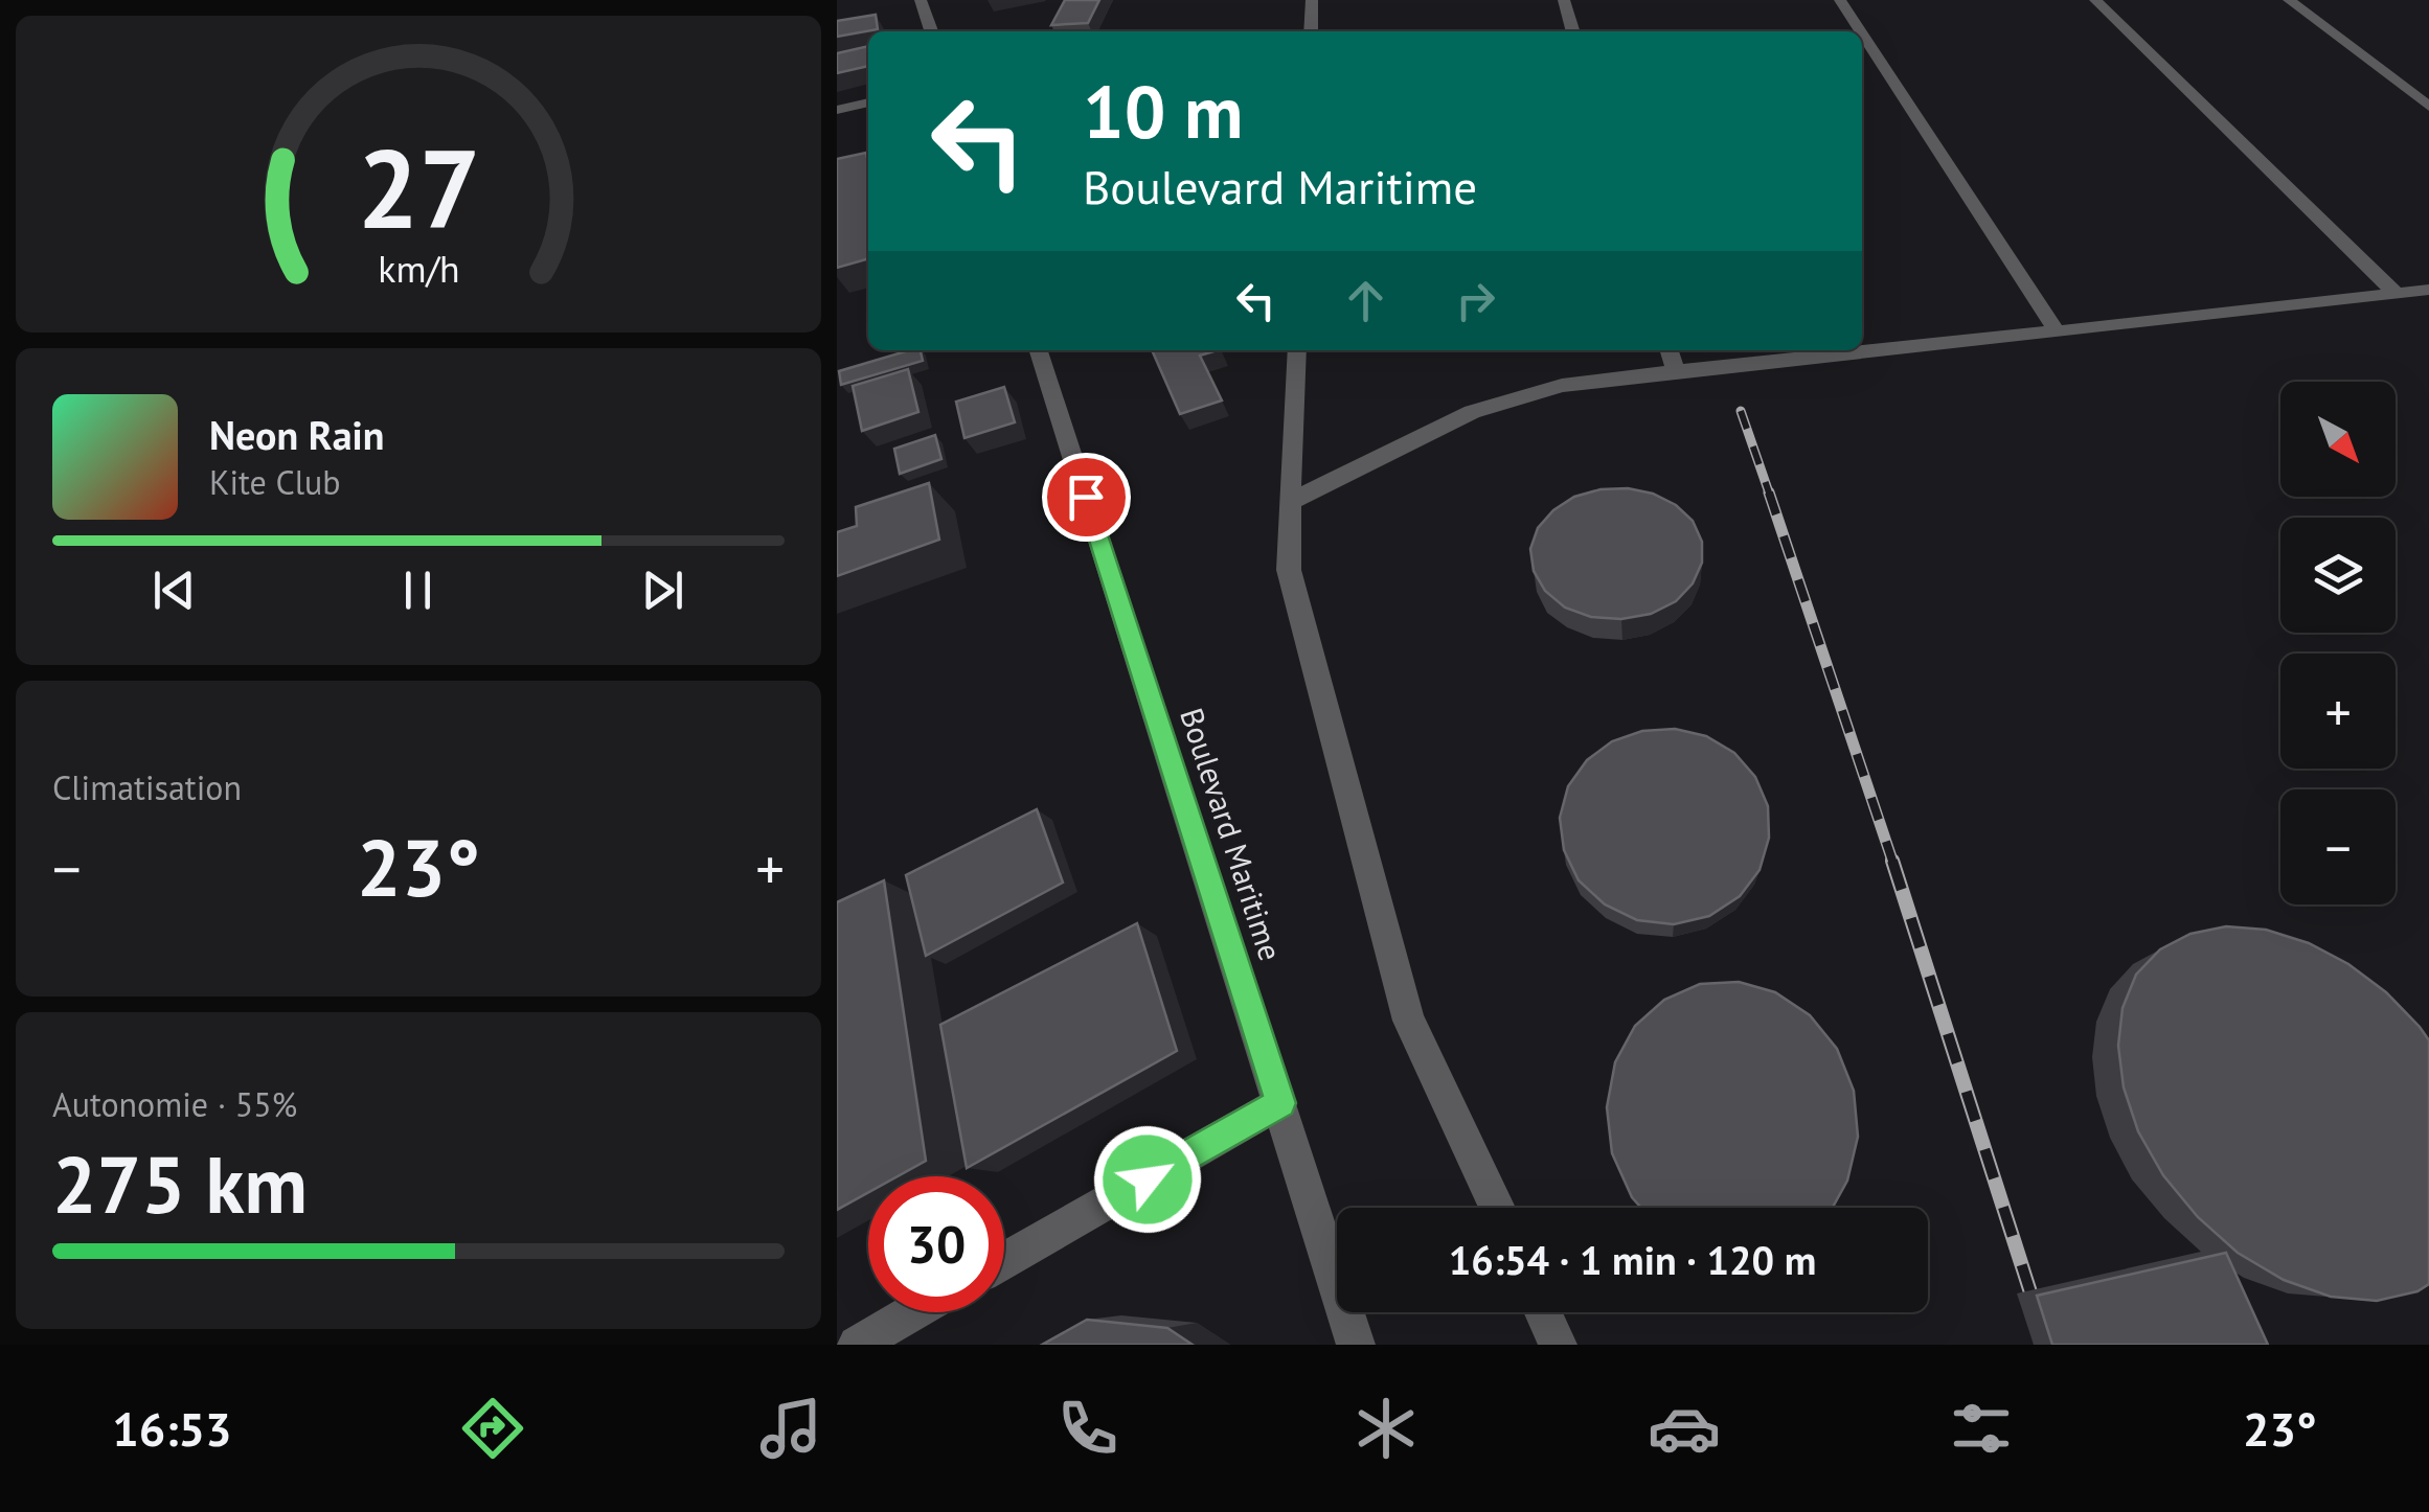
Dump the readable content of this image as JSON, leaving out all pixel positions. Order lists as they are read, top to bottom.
{
  "streets": {
    "street": ["Boulevard Maritime"]
  },
  "north": "bottom right",
  "page": {
    "turn": ["10 m", "Boulevard Maritime"],
    "map_buttons": ["+", "−"],
    "song": ["Neon Rain", "Kite Club"],
    "tile": [
      "Climatisation",
      ["Autonomie · 55%", "275 km"]
    ],
    "heat": ["−", "23°", "+"],
    "limit": "30",
    "trip": "16:54 · 1 min · 120 m",
    "tabs": ["16:53", "23°"],
    "gauge": ["27", "km/h"]
  }
}
